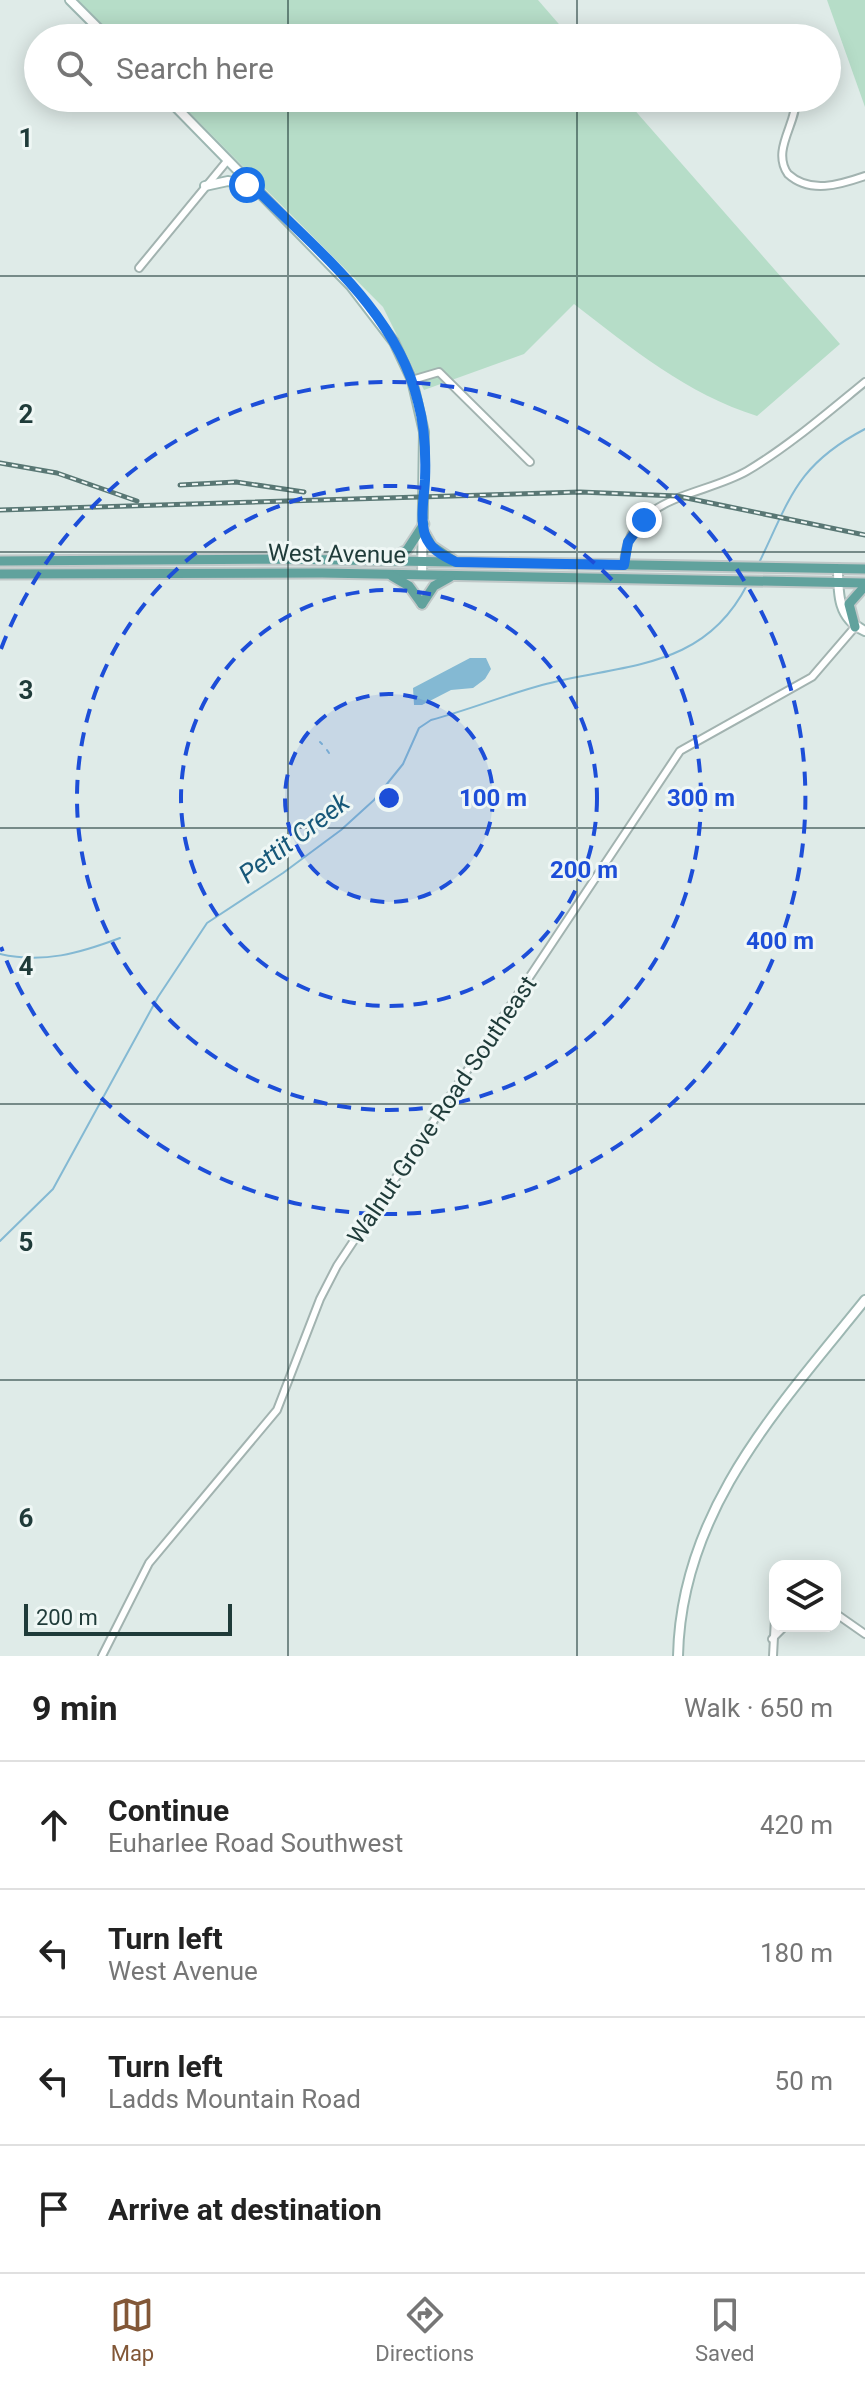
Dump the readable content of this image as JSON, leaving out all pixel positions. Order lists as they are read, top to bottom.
{
  "streets": {
    "main road": ["West Avenue"],
    "street": ["Walnut Grove Road Southeast"]
  },
  "water": ["Pettit Creek"],
  "scale_bar": "200 m",
  "page": {
    "search": "Search here",
    "scale": "200 m",
    "heading": ["9 min", "Walk · 650 m"],
    "list": [
      ["Continue", "Euharlee Road Southwest", "420 m"],
      ["Turn left", "West Avenue", "180 m"],
      ["Turn left", "Ladds Mountain Road", "50 m"],
      "Arrive at destination"
    ],
    "nav": ["Map", "Directions", "Saved"]
  },
  "grid": {
    "rows": [
      "1",
      "2",
      "3",
      "4",
      "5",
      "6"
    ]
  },
  "rings": [
    "100 m",
    "300 m",
    "200 m",
    "400 m"
  ]
}
